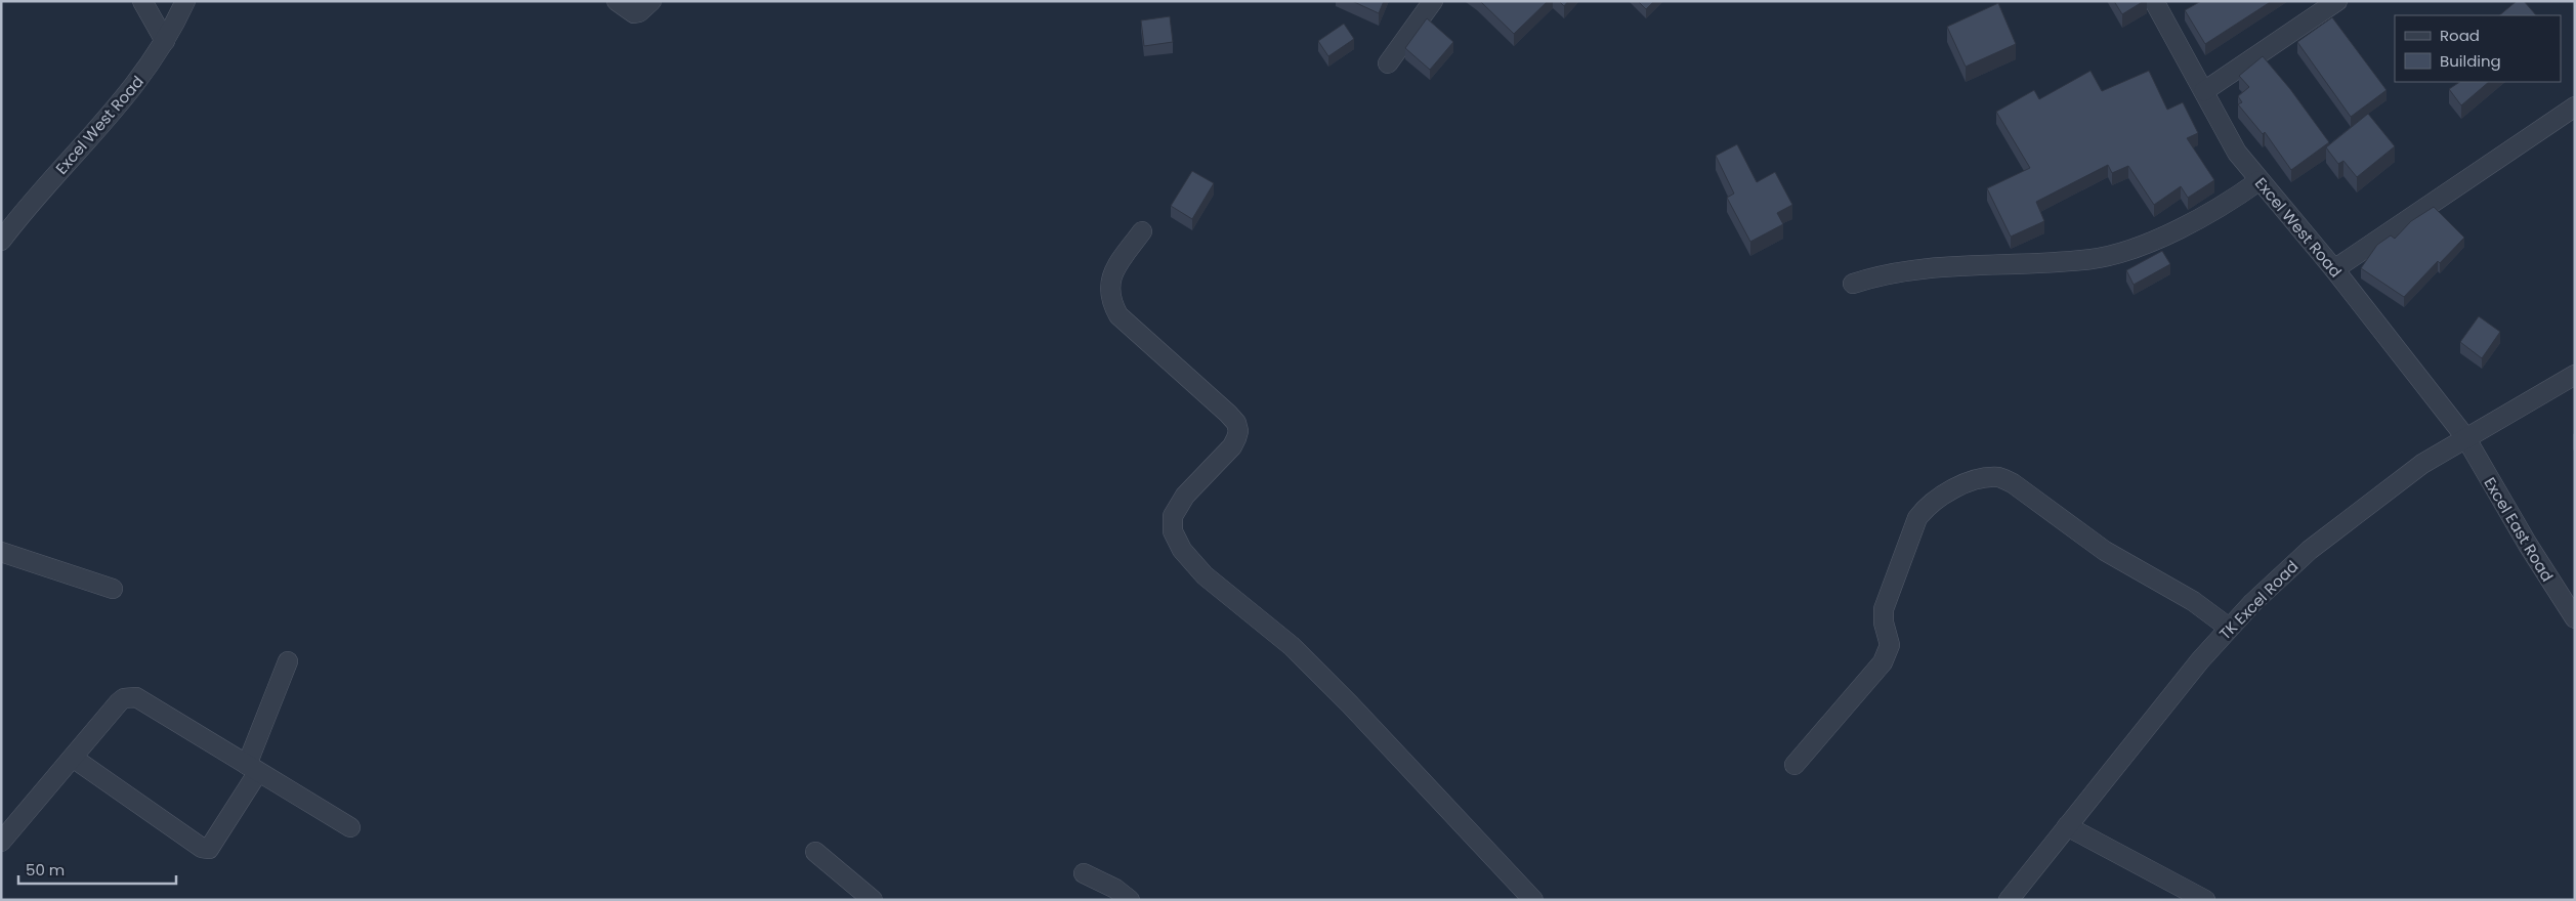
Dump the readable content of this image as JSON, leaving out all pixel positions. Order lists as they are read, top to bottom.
{
  "streets": {
    "street": ["Excel West Road", "Excel East Road", "TK Excel Road"]
  },
  "crossings": [
    ["Excel West Road", "Excel East Road"],
    ["Excel West Road", "TK Excel Road"],
    ["Excel East Road", "TK Excel Road"]
  ],
  "legend": ["Road", "Building"],
  "scale_bar": "50 m"
}
